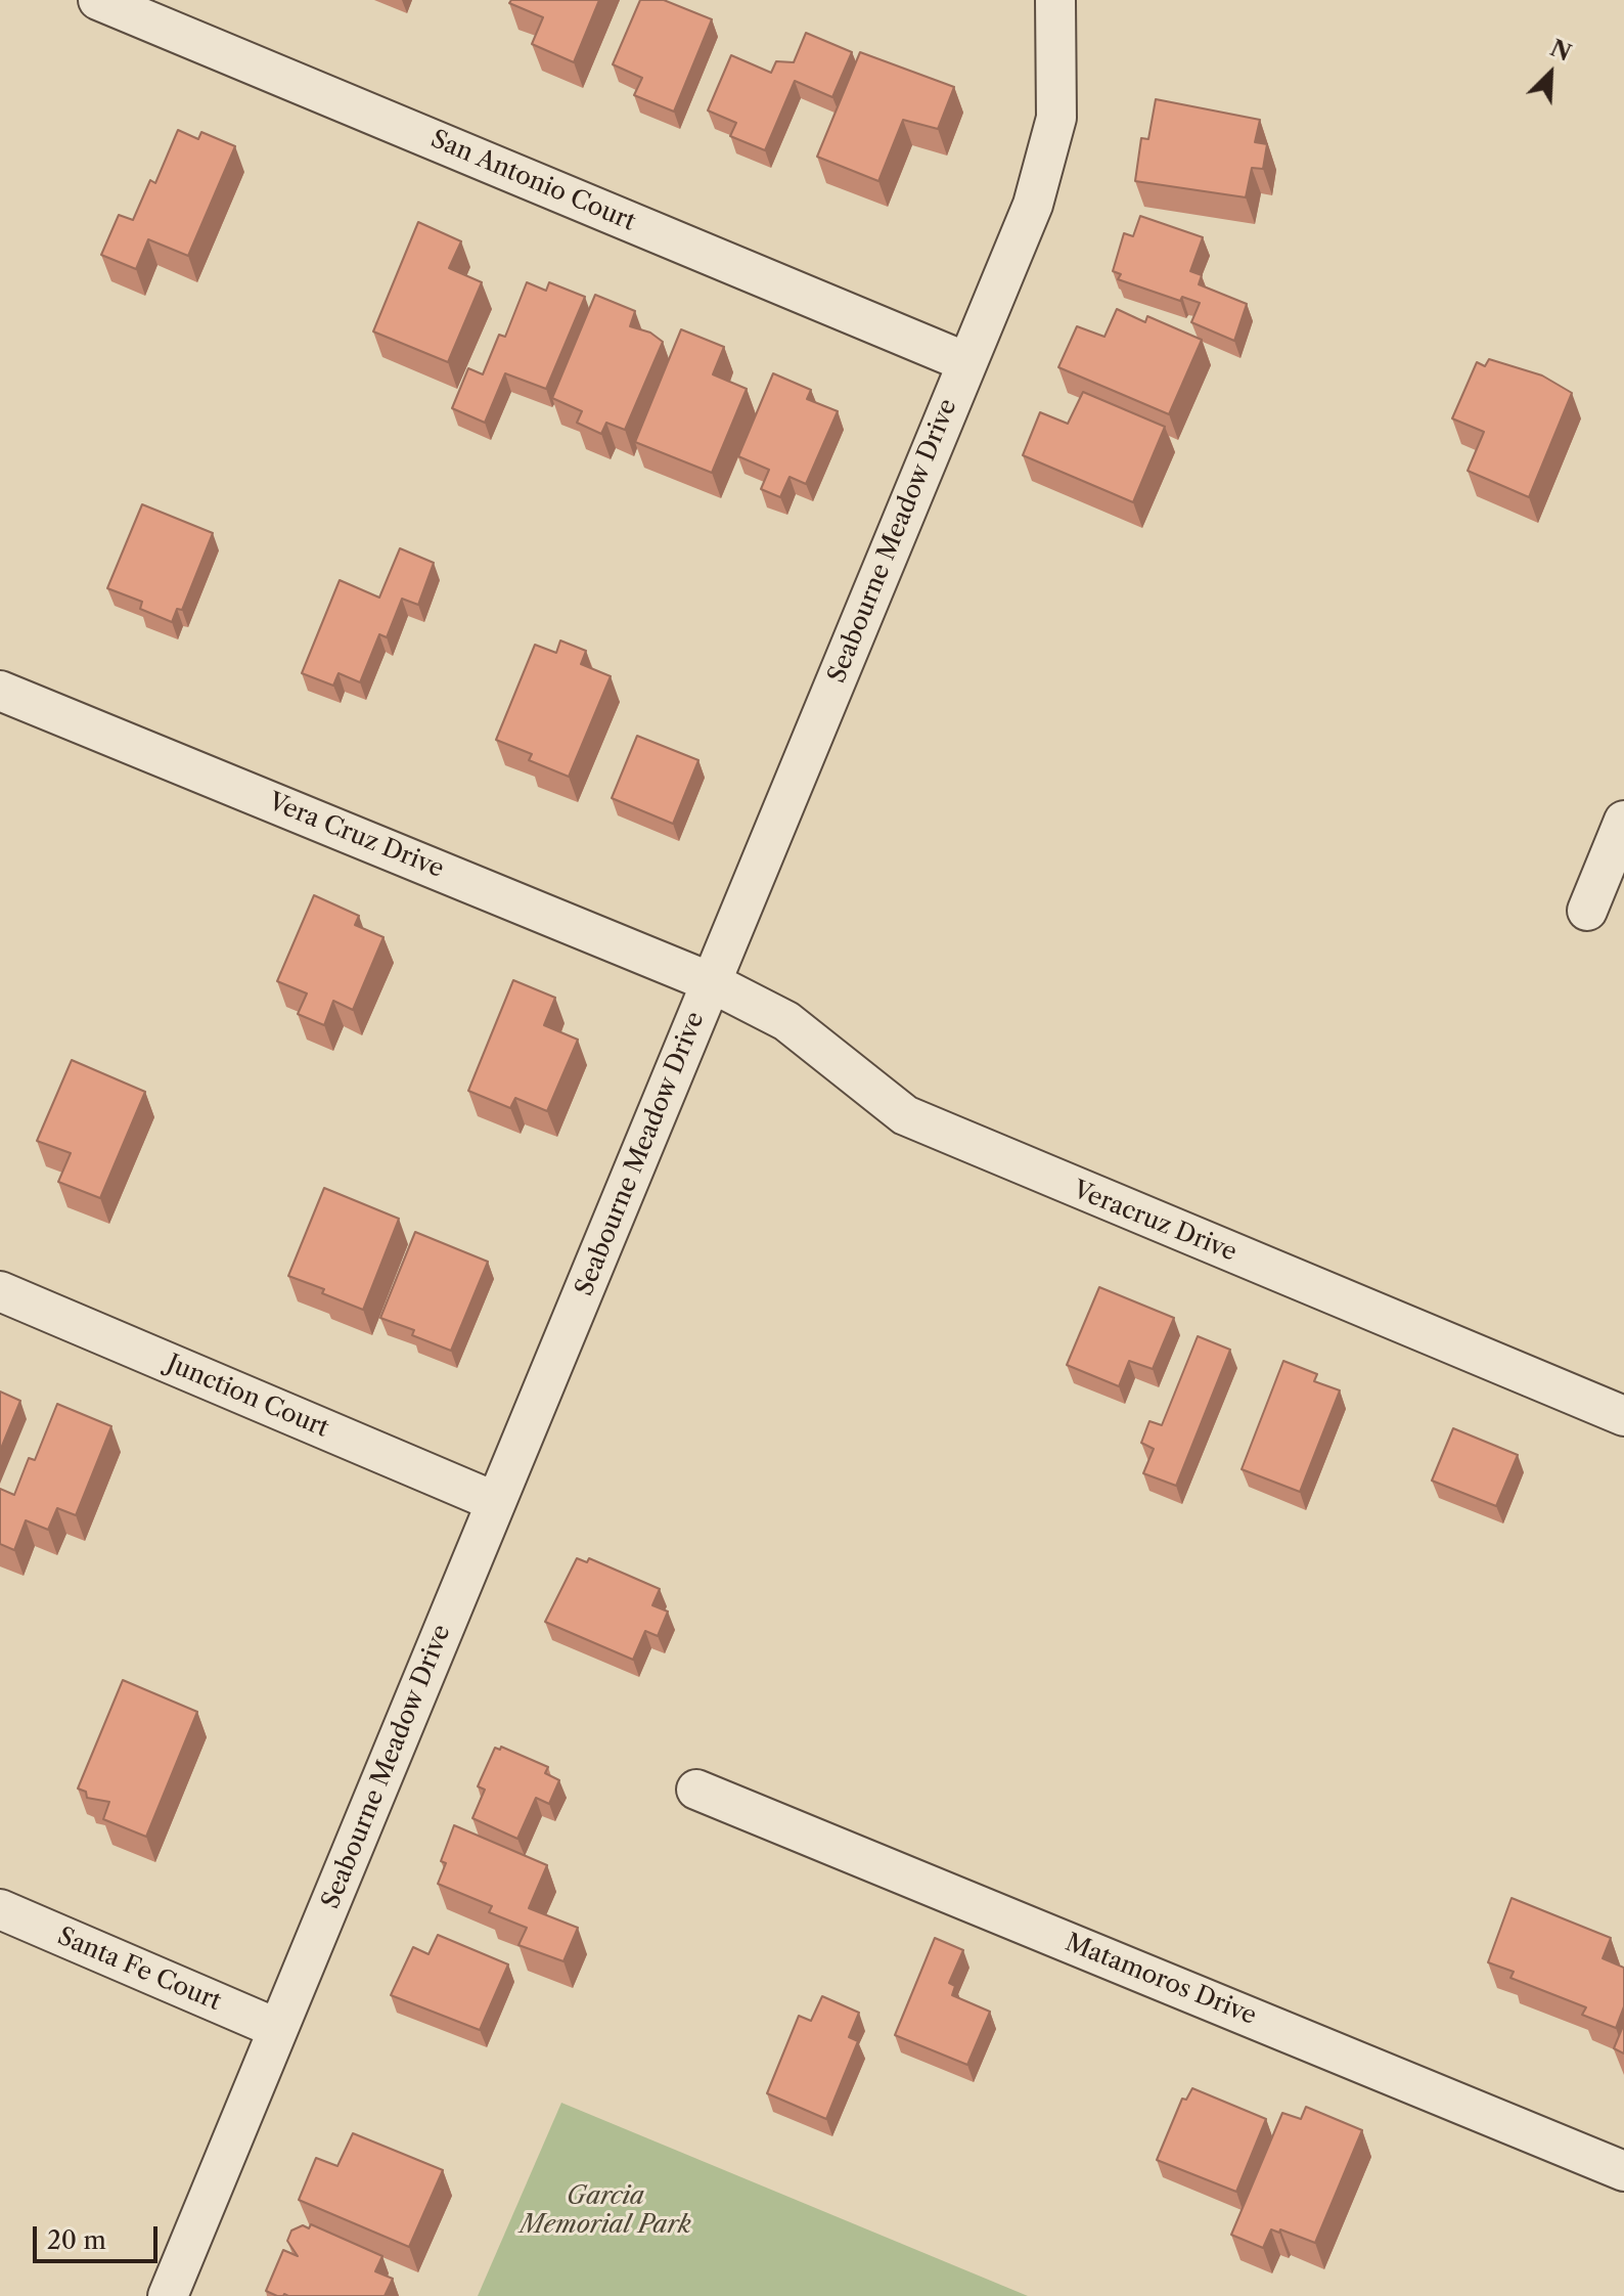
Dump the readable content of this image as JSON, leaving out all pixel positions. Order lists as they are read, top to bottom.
{
  "streets": {
    "street": [
      "San Antonio Court",
      "Seabourne Meadow Drive",
      "Vera Cruz Drive",
      "Veracruz Drive",
      "Junction Court",
      "Santa Fe Court",
      "Matamoros Drive"
    ]
  },
  "crossings": [
    ["San Antonio Court", "Seabourne Meadow Drive"],
    ["Seabourne Meadow Drive", "Vera Cruz Drive"],
    ["Seabourne Meadow Drive", "Veracruz Drive"],
    ["Seabourne Meadow Drive", "Junction Court"],
    ["Seabourne Meadow Drive", "Santa Fe Court"],
    ["Vera Cruz Drive", "Veracruz Drive"]
  ],
  "parks": ["Garcia Memorial Park"],
  "scale_bar": "20 m",
  "north": "top right"
}
